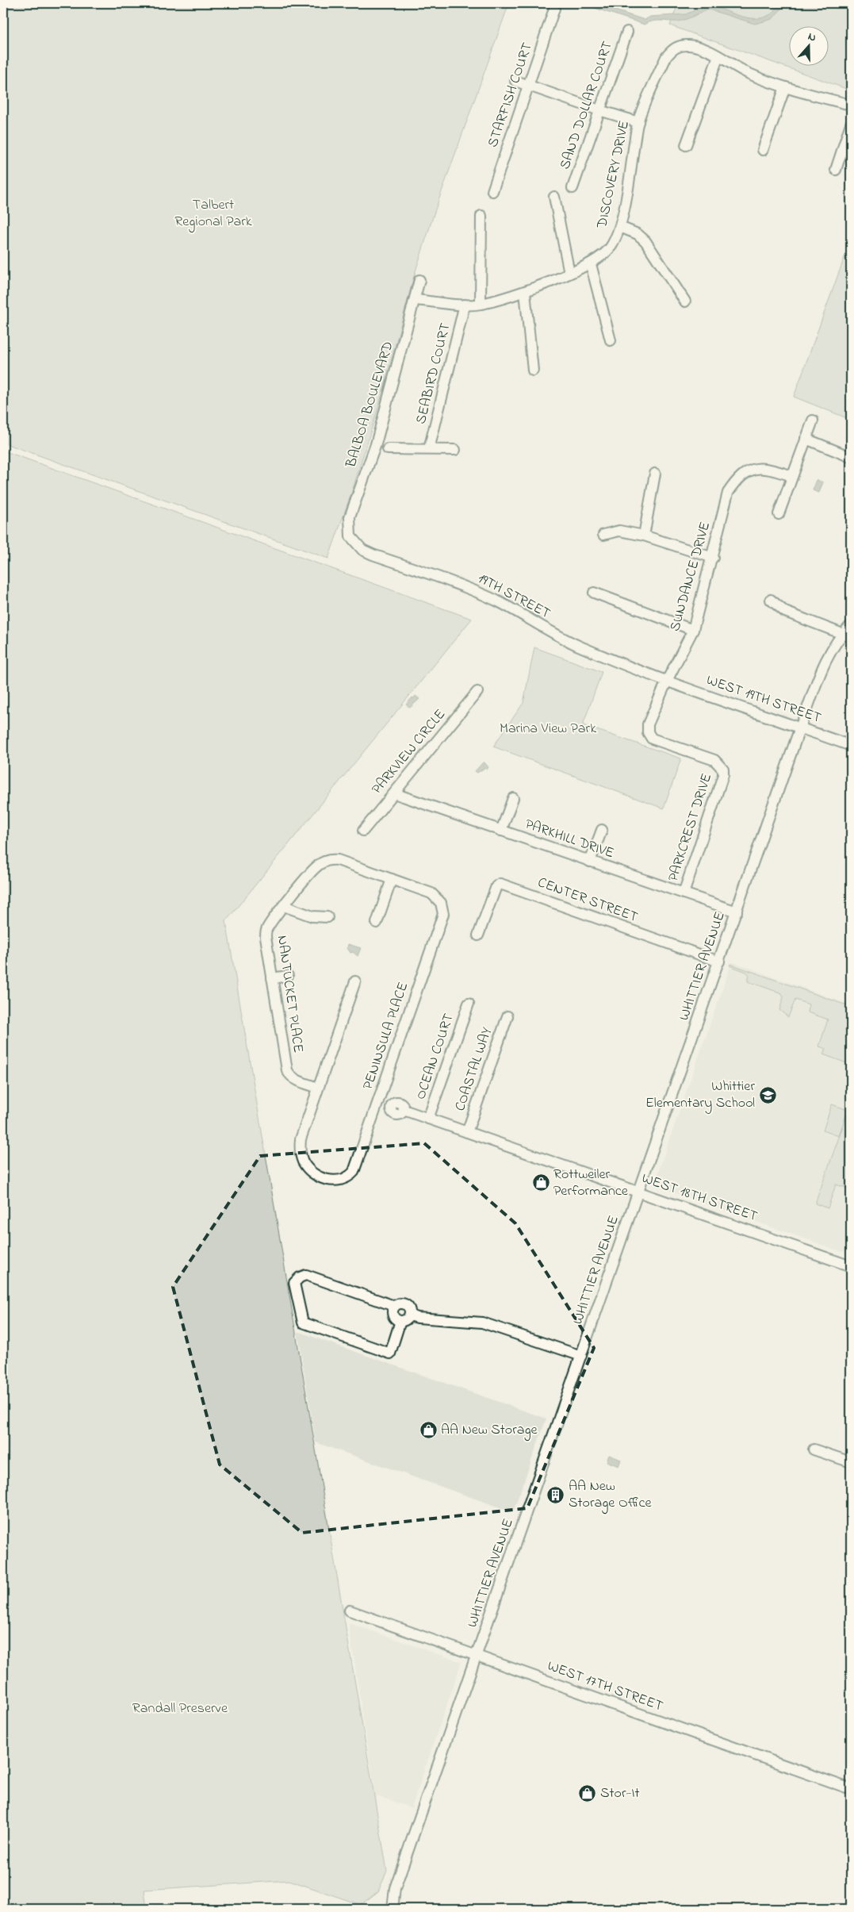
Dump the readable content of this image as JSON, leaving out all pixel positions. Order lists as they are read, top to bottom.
{
  "streets": {
    "street": [
      "STARFISH COURT",
      "SAND DOLLAR COURT",
      "DISCOVERY DRIVE",
      "SEABIRD COURT",
      "BALBOA BOULEVARD",
      "SUNDANCE DRIVE",
      "19TH STREET",
      "WEST 19TH STREET",
      "PARKVIEW CIRCLE",
      "PARKCREST DRIVE",
      "PARKHILL DRIVE",
      "CENTER STREET",
      "WHITTIER AVENUE",
      "NANTUCKET PLACE",
      "PENINSULA PLACE",
      "OCEAN COURT",
      "COASTAL WAY",
      "WEST 18TH STREET",
      "WEST 17TH STREET"
    ]
  },
  "crossings": [
    ["DISCOVERY DRIVE", "SEABIRD COURT"],
    ["DISCOVERY DRIVE", "BALBOA BOULEVARD"],
    ["BALBOA BOULEVARD", "19TH STREET"],
    ["SUNDANCE DRIVE", "19TH STREET"],
    ["SUNDANCE DRIVE", "WEST 19TH STREET"],
    ["SUNDANCE DRIVE", "PARKCREST DRIVE"],
    ["19TH STREET", "WEST 19TH STREET"],
    ["19TH STREET", "PARKCREST DRIVE"],
    ["WEST 19TH STREET", "PARKCREST DRIVE"],
    ["WEST 19TH STREET", "WHITTIER AVENUE"],
    ["PARKVIEW CIRCLE", "PARKHILL DRIVE"],
    ["PARKCREST DRIVE", "PARKHILL DRIVE"],
    ["PARKHILL DRIVE", "WHITTIER AVENUE"],
    ["CENTER STREET", "WHITTIER AVENUE"],
    ["WHITTIER AVENUE", "WEST 18TH STREET"],
    ["WHITTIER AVENUE", "WEST 17TH STREET"],
    ["NANTUCKET PLACE", "PENINSULA PLACE"],
    ["PENINSULA PLACE", "WEST 18TH STREET"],
    ["OCEAN COURT", "WEST 18TH STREET"],
    ["COASTAL WAY", "WEST 18TH STREET"]
  ],
  "parks": ["Talbert Regional Park", "Marina View Park", "Randall Preserve"],
  "places": {
    "school or university": ["Whittier Elementary School"],
    "shop": ["Rottweiler Performance", "AA New Storage", "Stor-It"],
    "building": ["AA New Storage Office"]
  },
  "north": "top"
}
